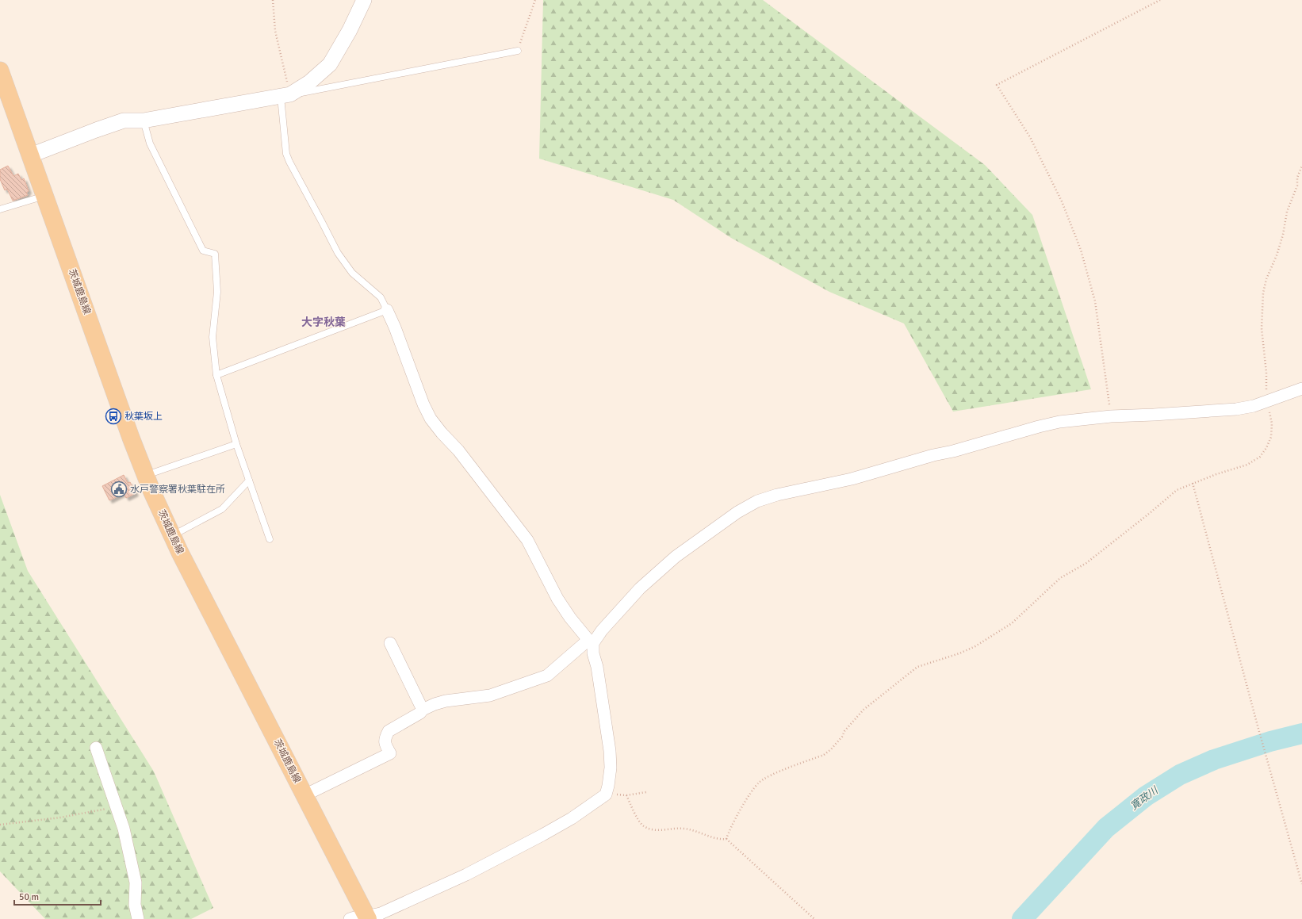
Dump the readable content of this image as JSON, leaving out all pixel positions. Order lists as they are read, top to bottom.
{
  "streets": {
    "main road": ["茨城鹿島線"]
  },
  "districts": ["大字秋葉"],
  "water": ["寛政川"],
  "places": {
    "bus stop": ["秋葉坂上"],
    "public building": ["水戸警察署秋葉駐在所"]
  },
  "scale_bar": "50 m"
}
